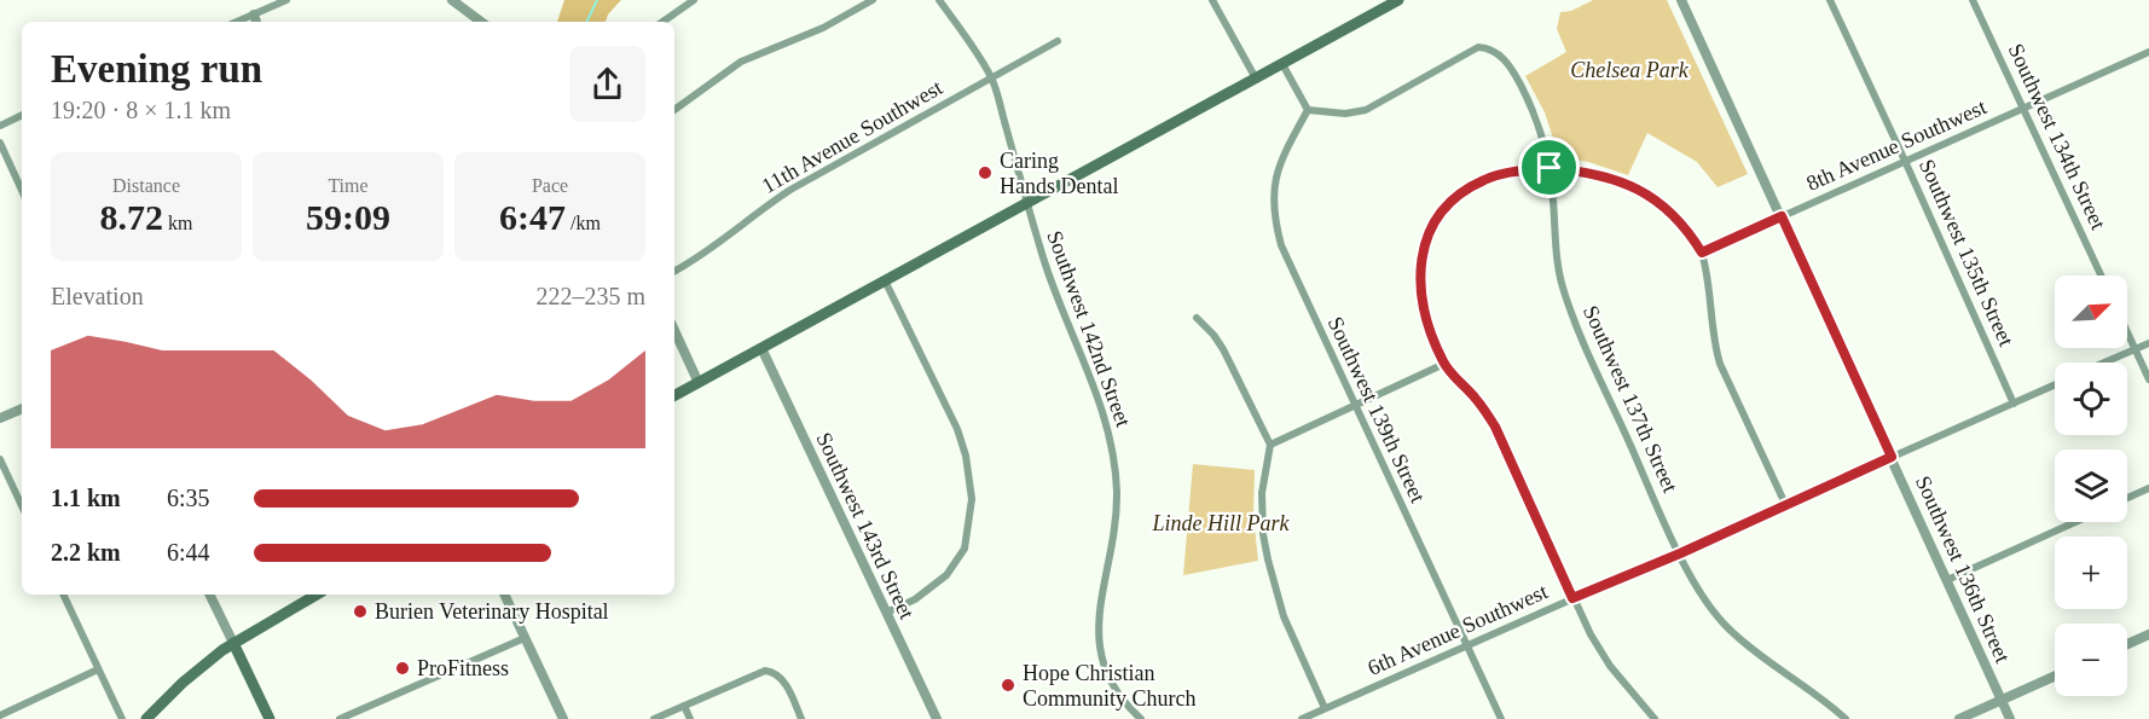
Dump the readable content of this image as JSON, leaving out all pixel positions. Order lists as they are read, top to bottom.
{
  "streets": {
    "street": [
      "11th Avenue Southwest",
      "Southwest 134th Street",
      "8th Avenue Southwest",
      "Southwest 135th Street",
      "Southwest 142nd Street",
      "Southwest 137th Street",
      "Southwest 139th Street",
      "Southwest 143rd Street",
      "Southwest 136th Street",
      "6th Avenue Southwest"
    ]
  },
  "crossings": [
    ["11th Avenue Southwest", "Southwest 142nd Street"],
    ["Southwest 134th Street", "8th Avenue Southwest"],
    ["8th Avenue Southwest", "Southwest 135th Street"],
    ["8th Avenue Southwest", "Southwest 136th Street"],
    ["Southwest 135th Street", "6th Avenue Southwest"],
    ["Southwest 137th Street", "Southwest 139th Street"],
    ["Southwest 137th Street", "6th Avenue Southwest"],
    ["Southwest 139th Street", "6th Avenue Southwest"],
    ["Southwest 136th Street", "6th Avenue Southwest"]
  ],
  "parks": ["Chelsea Park", "Linde Hill Park"],
  "places": [
    "Caring Hands Dental",
    "Burien Veterinary Hospital",
    "ProFitness",
    "Hope Christian Community Church"
  ],
  "north": "top right",
  "page": {
    "heading": ["Evening run", "19:20 · 8 × 1.1 km"],
    "stats": [
      ["Distance", "8.72 km"],
      ["Time", "59:09"],
      ["Pace", "6:47 /km"]
    ],
    "chart": ["Elevation", "222–235 m"],
    "map_buttons": ["+", "−"],
    "list": [
      {
        "name": "1.1 km",
        "note": "6:35"
      },
      {
        "name": "2.2 km",
        "note": "6:44"
      }
    ]
  }
}
